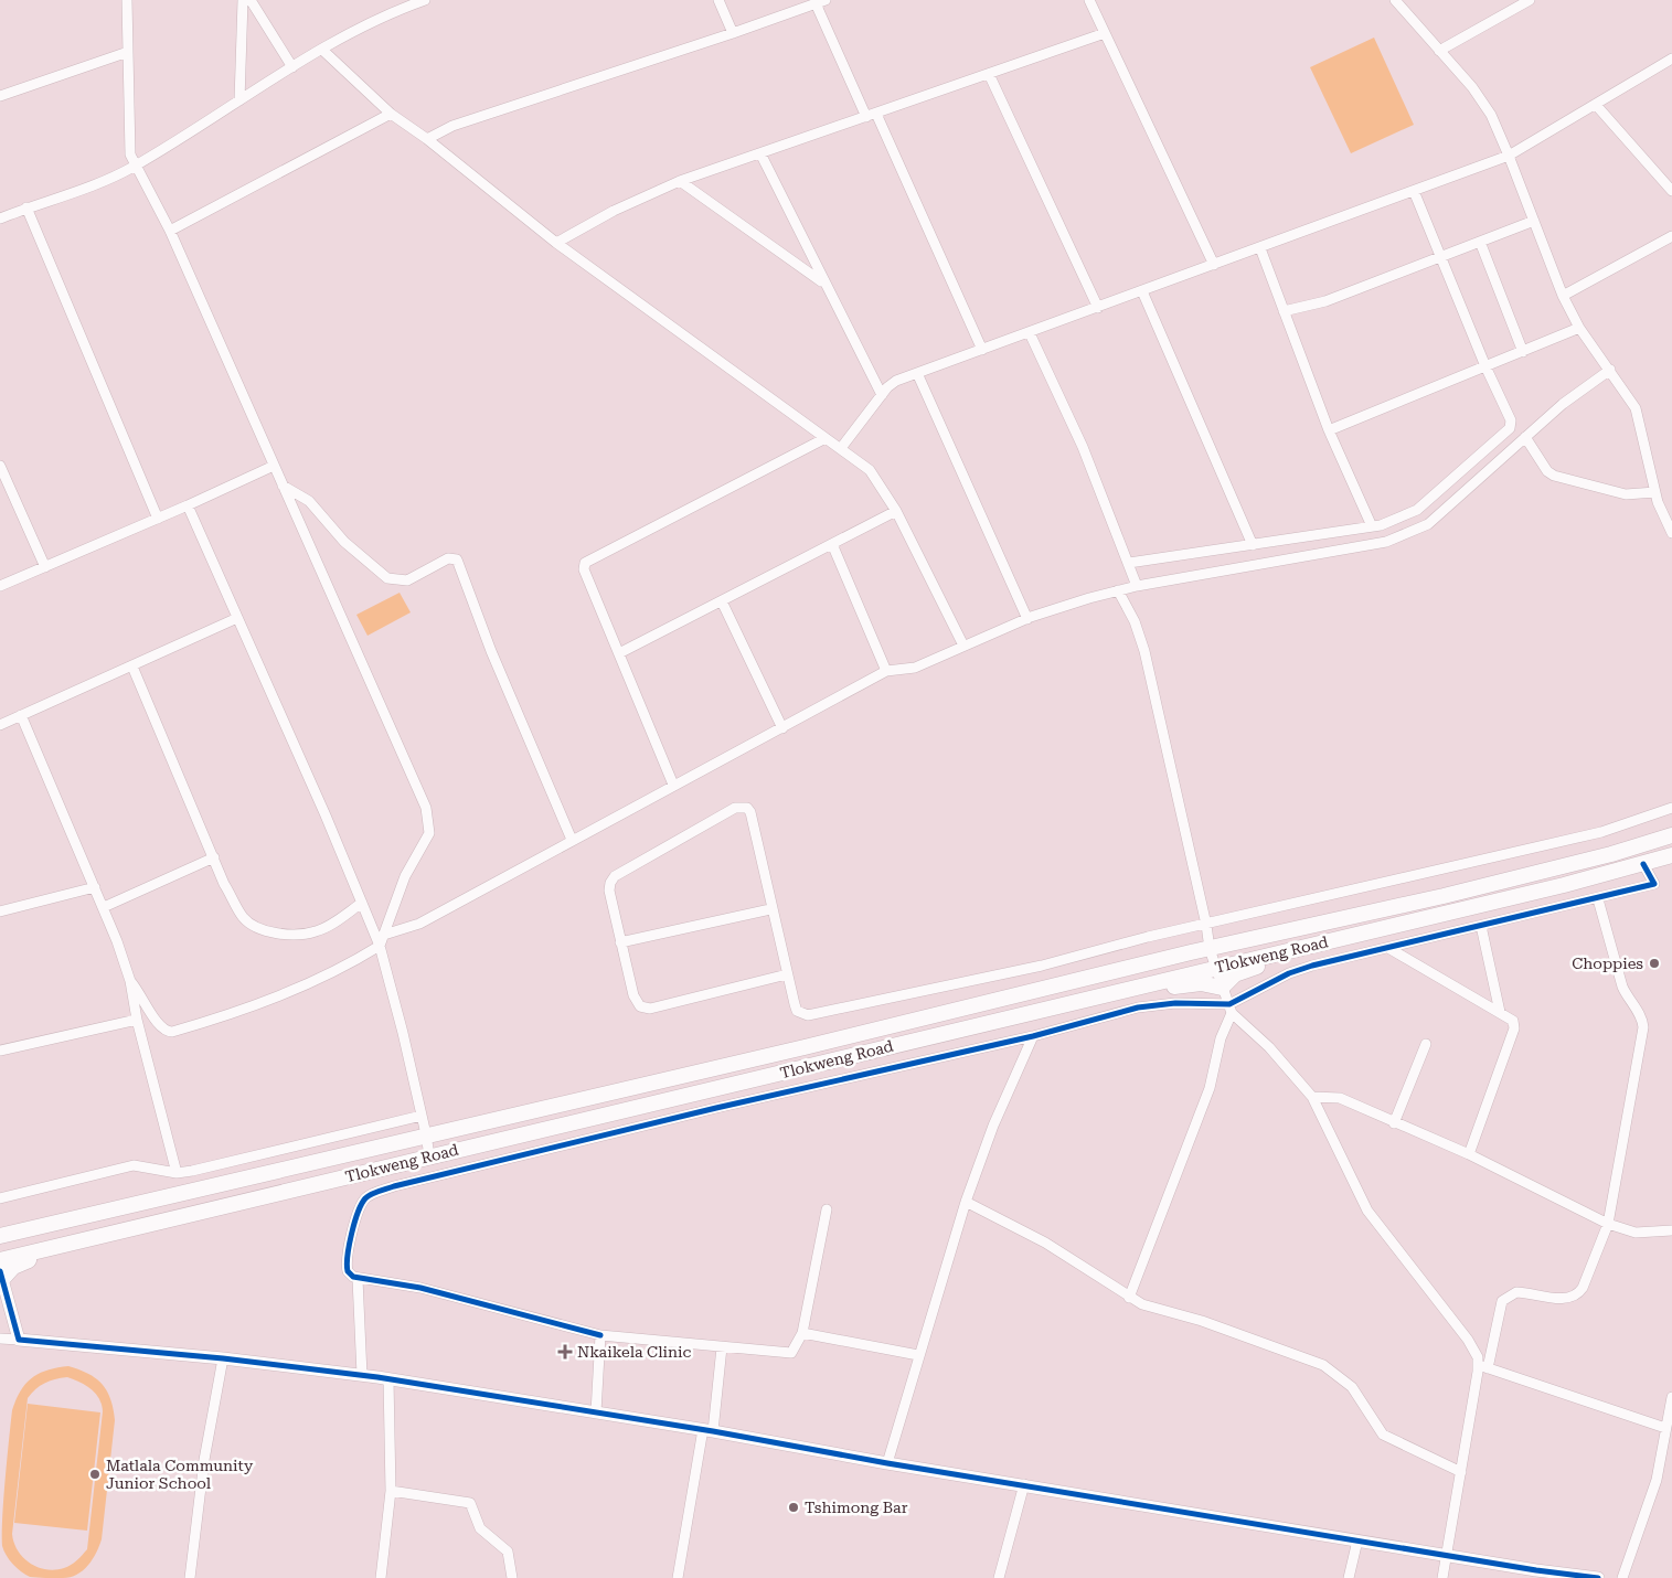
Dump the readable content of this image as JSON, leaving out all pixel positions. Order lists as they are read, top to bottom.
{
  "streets": {
    "main road": ["Tlokweng Road"]
  },
  "places": {
    "other": ["Choppies", "Matlala Community Junior School", "Tshimong Bar"],
    "health": ["Nkaikela Clinic"]
  }
}
